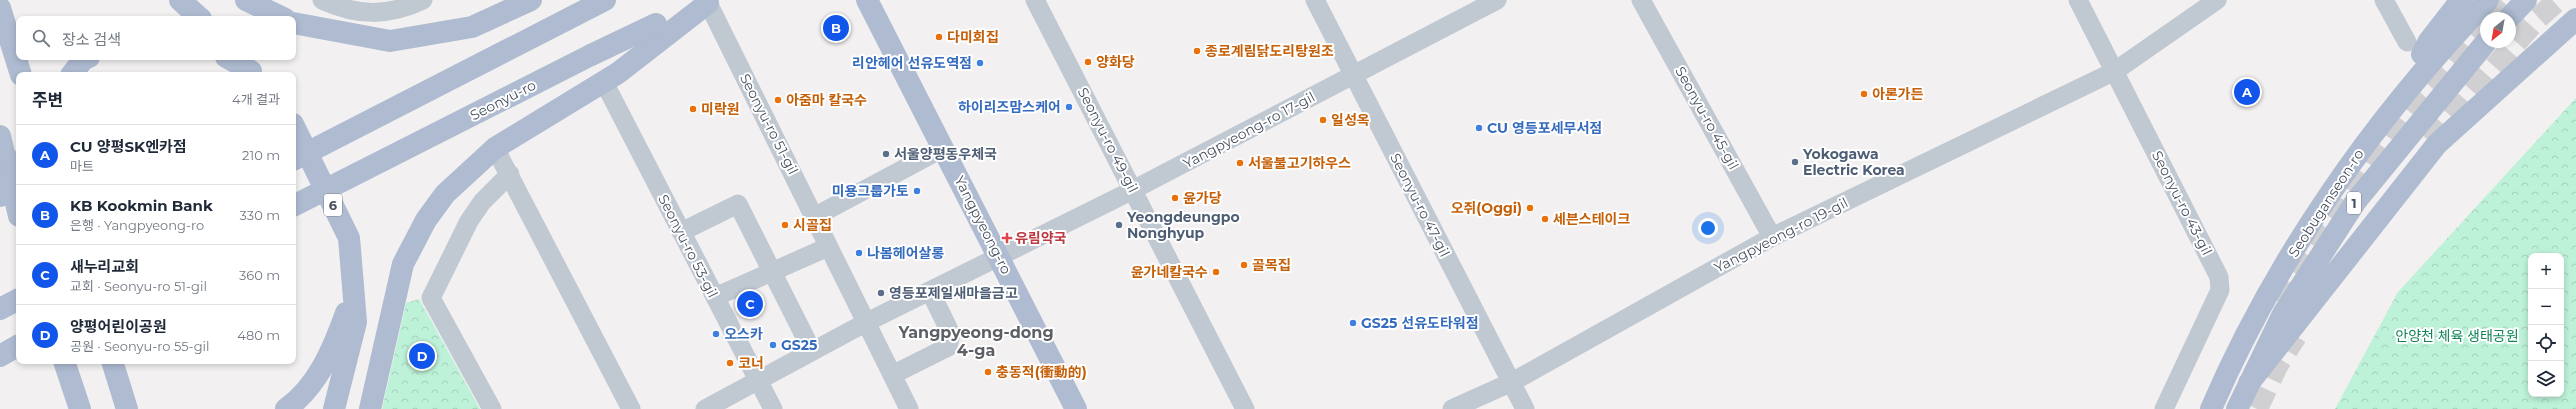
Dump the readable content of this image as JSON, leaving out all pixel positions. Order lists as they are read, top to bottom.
{
  "streets": {
    "main road": [
      "Seonyu-ro",
      "Seobuganseon-ro",
      "1",
      "6",
      "Yangpyeong-ro"
    ],
    "street": [
      "Seonyu-ro 45-gil",
      "Seonyu-ro 51-gil",
      "Yangpyeong-ro 17-gil",
      "Seonyu-ro 49-gil",
      "Seonyu-ro 43-gil",
      "Seonyu-ro 47-gil",
      "Yangpyeong-ro 19-gil",
      "Seonyu-ro 53-gil"
    ]
  },
  "crossings": [
    ["Seonyu-ro", "Seonyu-ro 51-gil"],
    ["Seonyu-ro 45-gil", "Yangpyeong-ro 19-gil"],
    ["Seonyu-ro 51-gil", "Yangpyeong-ro 17-gil"],
    ["Yangpyeong-ro 17-gil", "Seonyu-ro 49-gil"],
    ["Yangpyeong-ro 17-gil", "Seonyu-ro 47-gil"],
    ["Yangpyeong-ro 17-gil", "Yangpyeong-ro"],
    ["Yangpyeong-ro 17-gil", "Seonyu-ro 53-gil"],
    ["Seonyu-ro 43-gil", "Yangpyeong-ro 19-gil"],
    ["Seonyu-ro 47-gil", "Yangpyeong-ro 19-gil"]
  ],
  "districts": ["Yangpyeong-dong 4-ga"],
  "parks": ["안양천 체육 생태공원"],
  "places": {
    "other": [
      "다미회집",
      "종로계림닭도리탕원조",
      "양화당",
      "리안헤어 선유도역점",
      "아론가든",
      "아줌마 칼국수",
      "하이리즈맘스케어",
      "미락원",
      "일성옥",
      "CU 영등포세무서점",
      "서울양평동우체국",
      "Yokogawa Electric Korea",
      "서울불고기하우스",
      "미용그룹가토",
      "윤가당",
      "오쥐(Oggi)",
      "세븐스테이크",
      "시골집",
      "Yeongdeungpo Nonghyup",
      "나봄헤어살롱",
      "골목집",
      "윤가네칼국수",
      "영등포제일새마을금고",
      "GS25 선유도타워점",
      "오스카",
      "GS25",
      "코너",
      "충동적(衝動的)"
    ],
    "health": ["유림약국"]
  },
  "north": "bottom left",
  "page": {
    "pins": [
      "B",
      "A",
      "C",
      "D"
    ],
    "search": "장소 검색",
    "heading": ["주변", "4개 결과"],
    "list": [
      {
        "mark": "A",
        "name": "CU 양평SK엔카점",
        "note": "마트",
        "value": "210 m"
      },
      {
        "mark": "B",
        "name": "KB Kookmin Bank",
        "note": "은행 · Yangpyeong-ro",
        "value": "330 m"
      },
      {
        "mark": "C",
        "name": "새누리교회",
        "note": "교회 · Seonyu-ro 51-gil",
        "value": "360 m"
      },
      {
        "mark": "D",
        "name": "양평어린이공원",
        "note": "공원 · Seonyu-ro 55-gil",
        "value": "480 m"
      }
    ],
    "map_buttons": ["+", "−"]
  }
}
